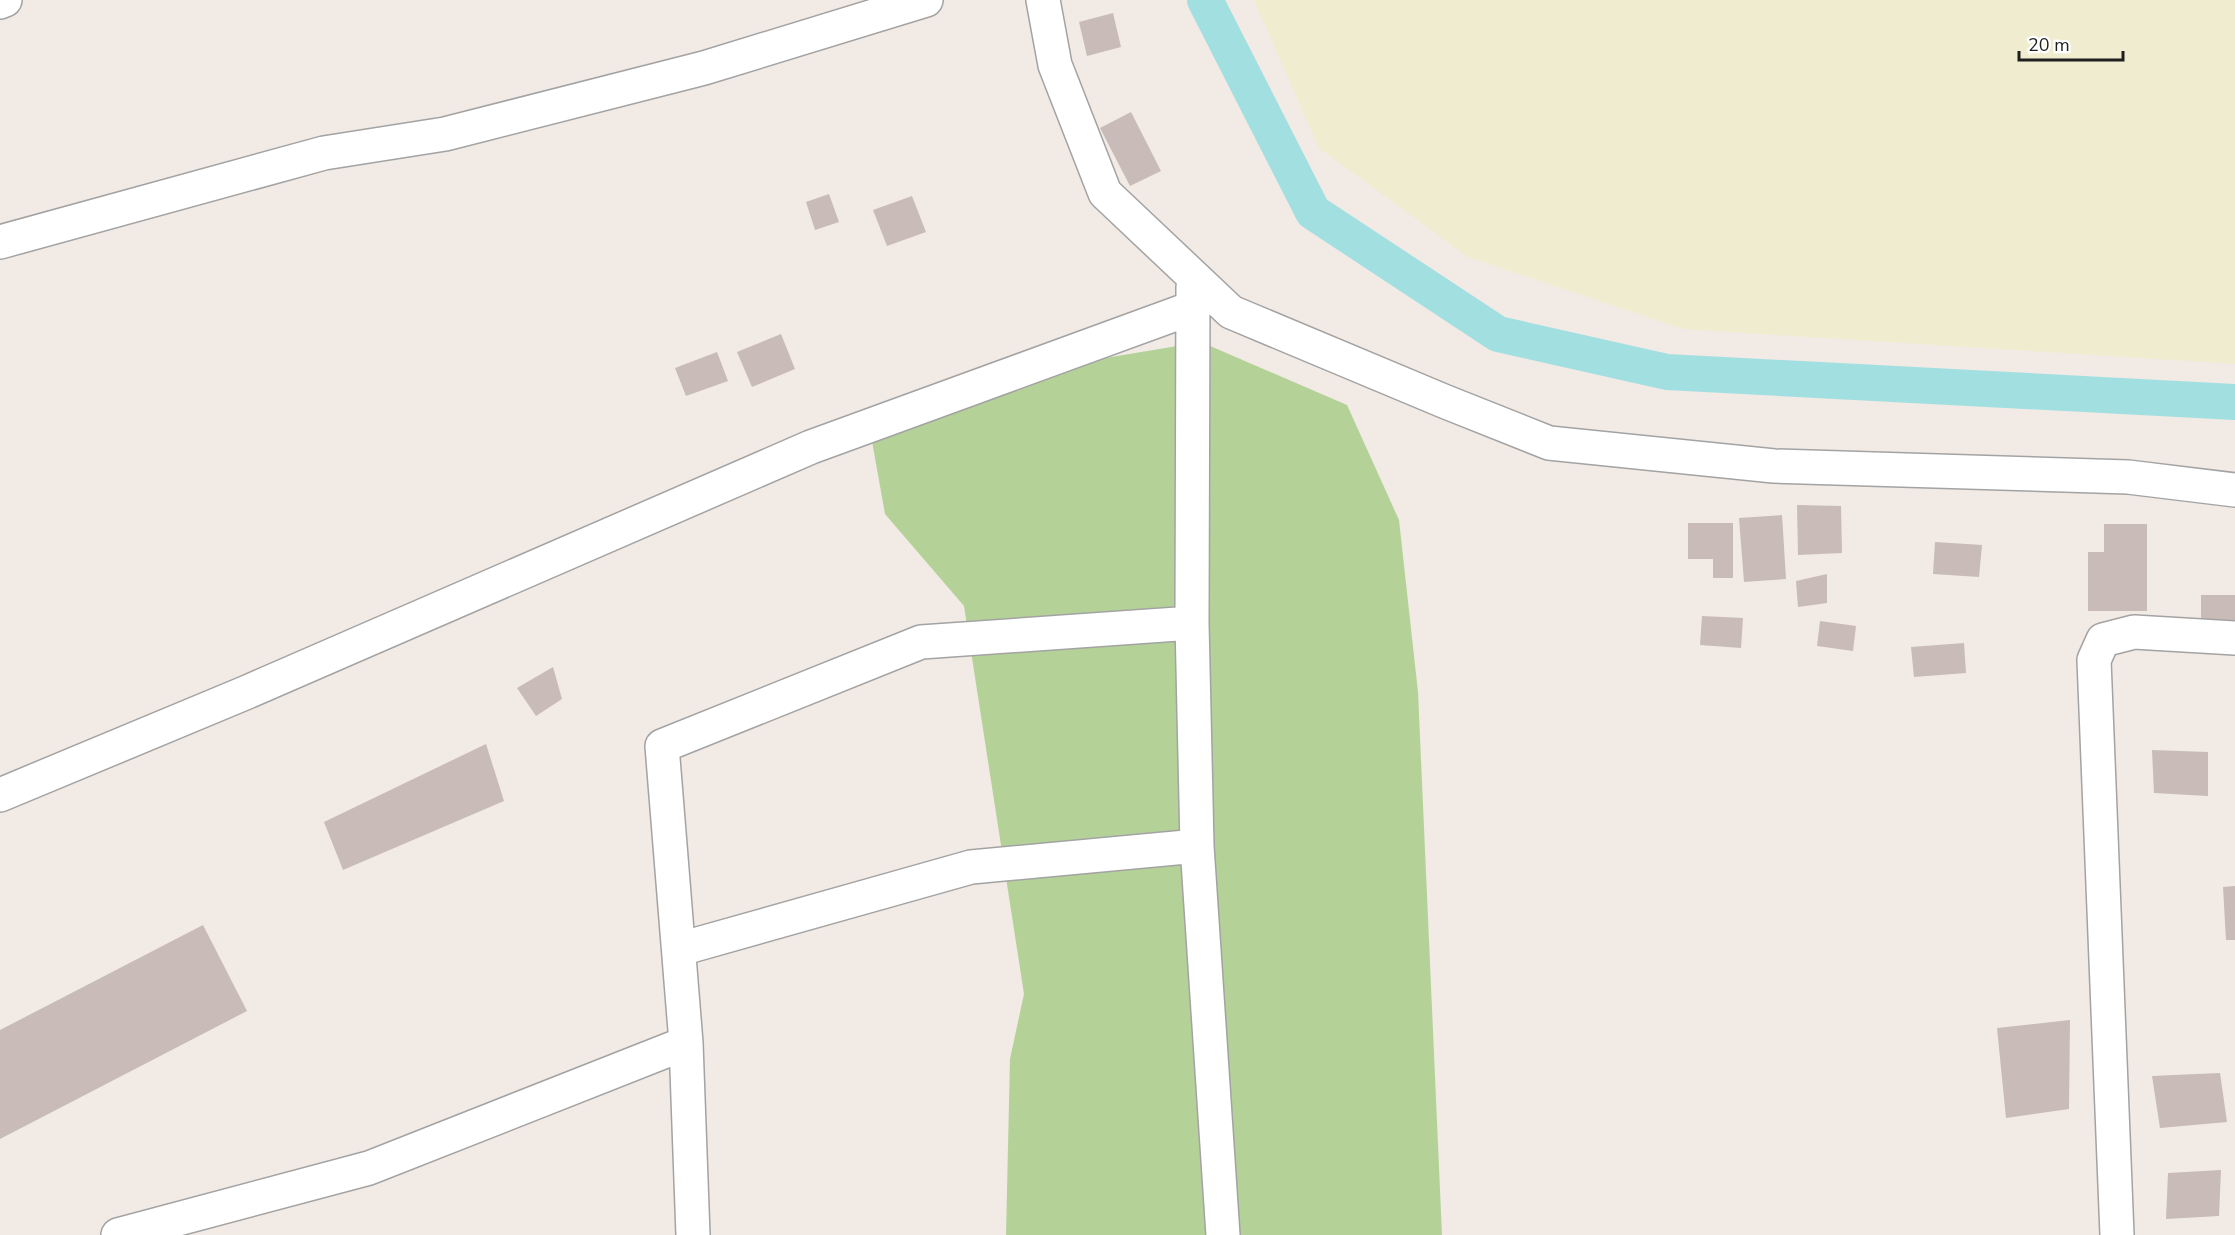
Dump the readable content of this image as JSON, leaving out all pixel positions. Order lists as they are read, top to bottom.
{
  "scale_bar": "20 m"
}
